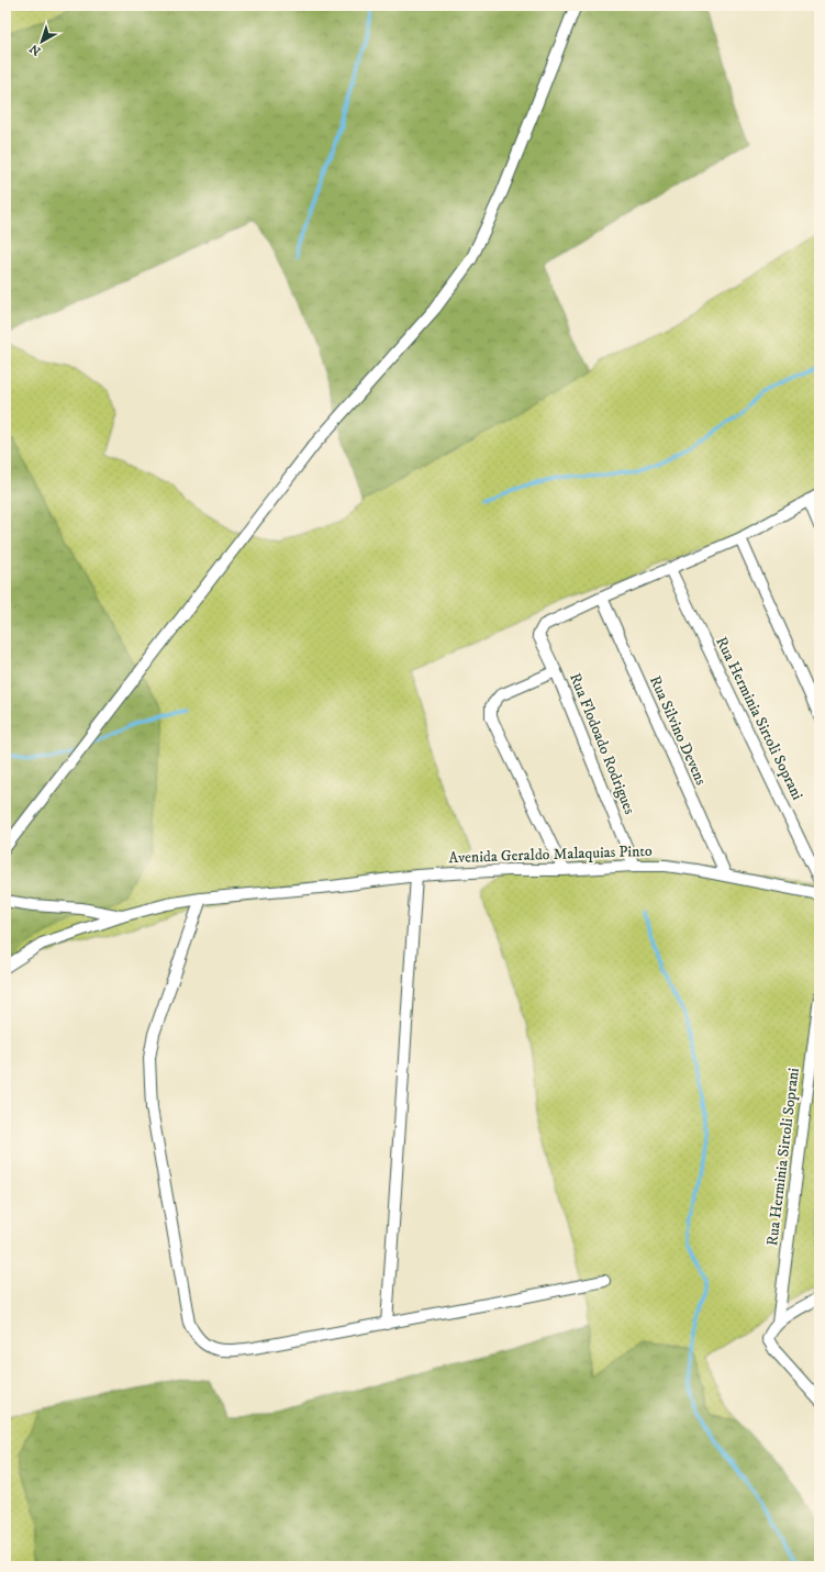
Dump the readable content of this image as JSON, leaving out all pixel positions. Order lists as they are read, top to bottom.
{
  "streets": {
    "street": [
      "Rua Herminia Sirtoli Soprani",
      "Rua Silvino Devens",
      "Rua Flodoado Rodrigues",
      "Avenida Geraldo Malaquias Pinto"
    ]
  },
  "crossings": [
    ["Rua Silvino Devens", "Rua Flodoado Rodrigues"],
    ["Rua Silvino Devens", "Avenida Geraldo Malaquias Pinto"],
    ["Rua Flodoado Rodrigues", "Avenida Geraldo Malaquias Pinto"]
  ],
  "north": "bottom left"
}
